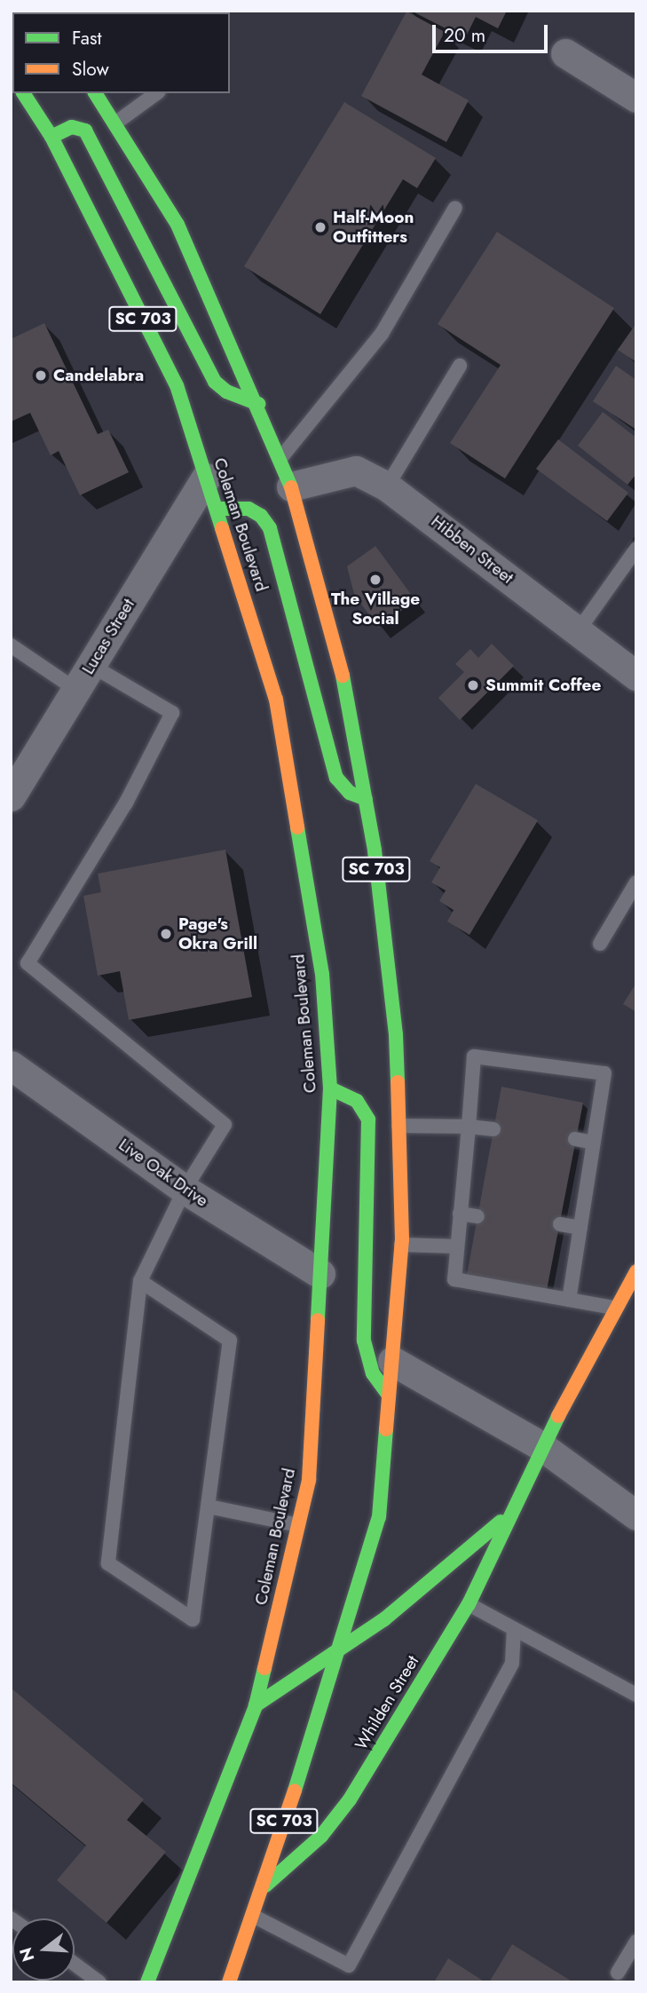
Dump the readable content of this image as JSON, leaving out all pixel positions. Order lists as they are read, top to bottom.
{
  "streets": {
    "main road": ["SC 703", "Coleman Boulevard", "Whilden Street"],
    "street": ["Hibben Street", "Lucas Street", "Live Oak Drive"]
  },
  "crossings": [
    ["SC 703", "Hibben Street"],
    ["SC 703", "Whilden Street"],
    ["Coleman Boulevard", "Lucas Street"],
    ["Coleman Boulevard", "Live Oak Drive"],
    ["Coleman Boulevard", "Whilden Street"]
  ],
  "places": [
    "Half-Moon Outfitters",
    "Candelabra",
    "The Village Social",
    "Summit Coffee",
    "Page's Okra Grill"
  ],
  "legend": ["Fast", "Slow"],
  "scale_bar": "20 m",
  "north": "left"
}
